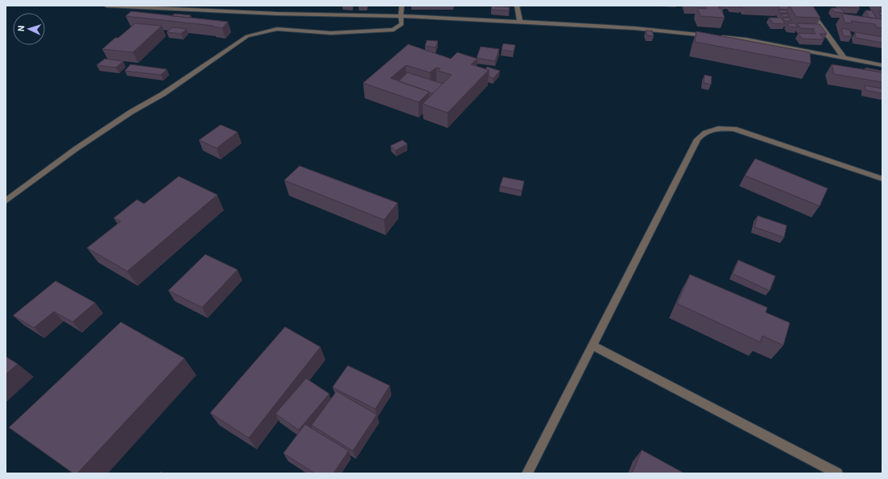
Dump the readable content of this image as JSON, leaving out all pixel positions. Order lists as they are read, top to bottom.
{
  "north": "left"
}
